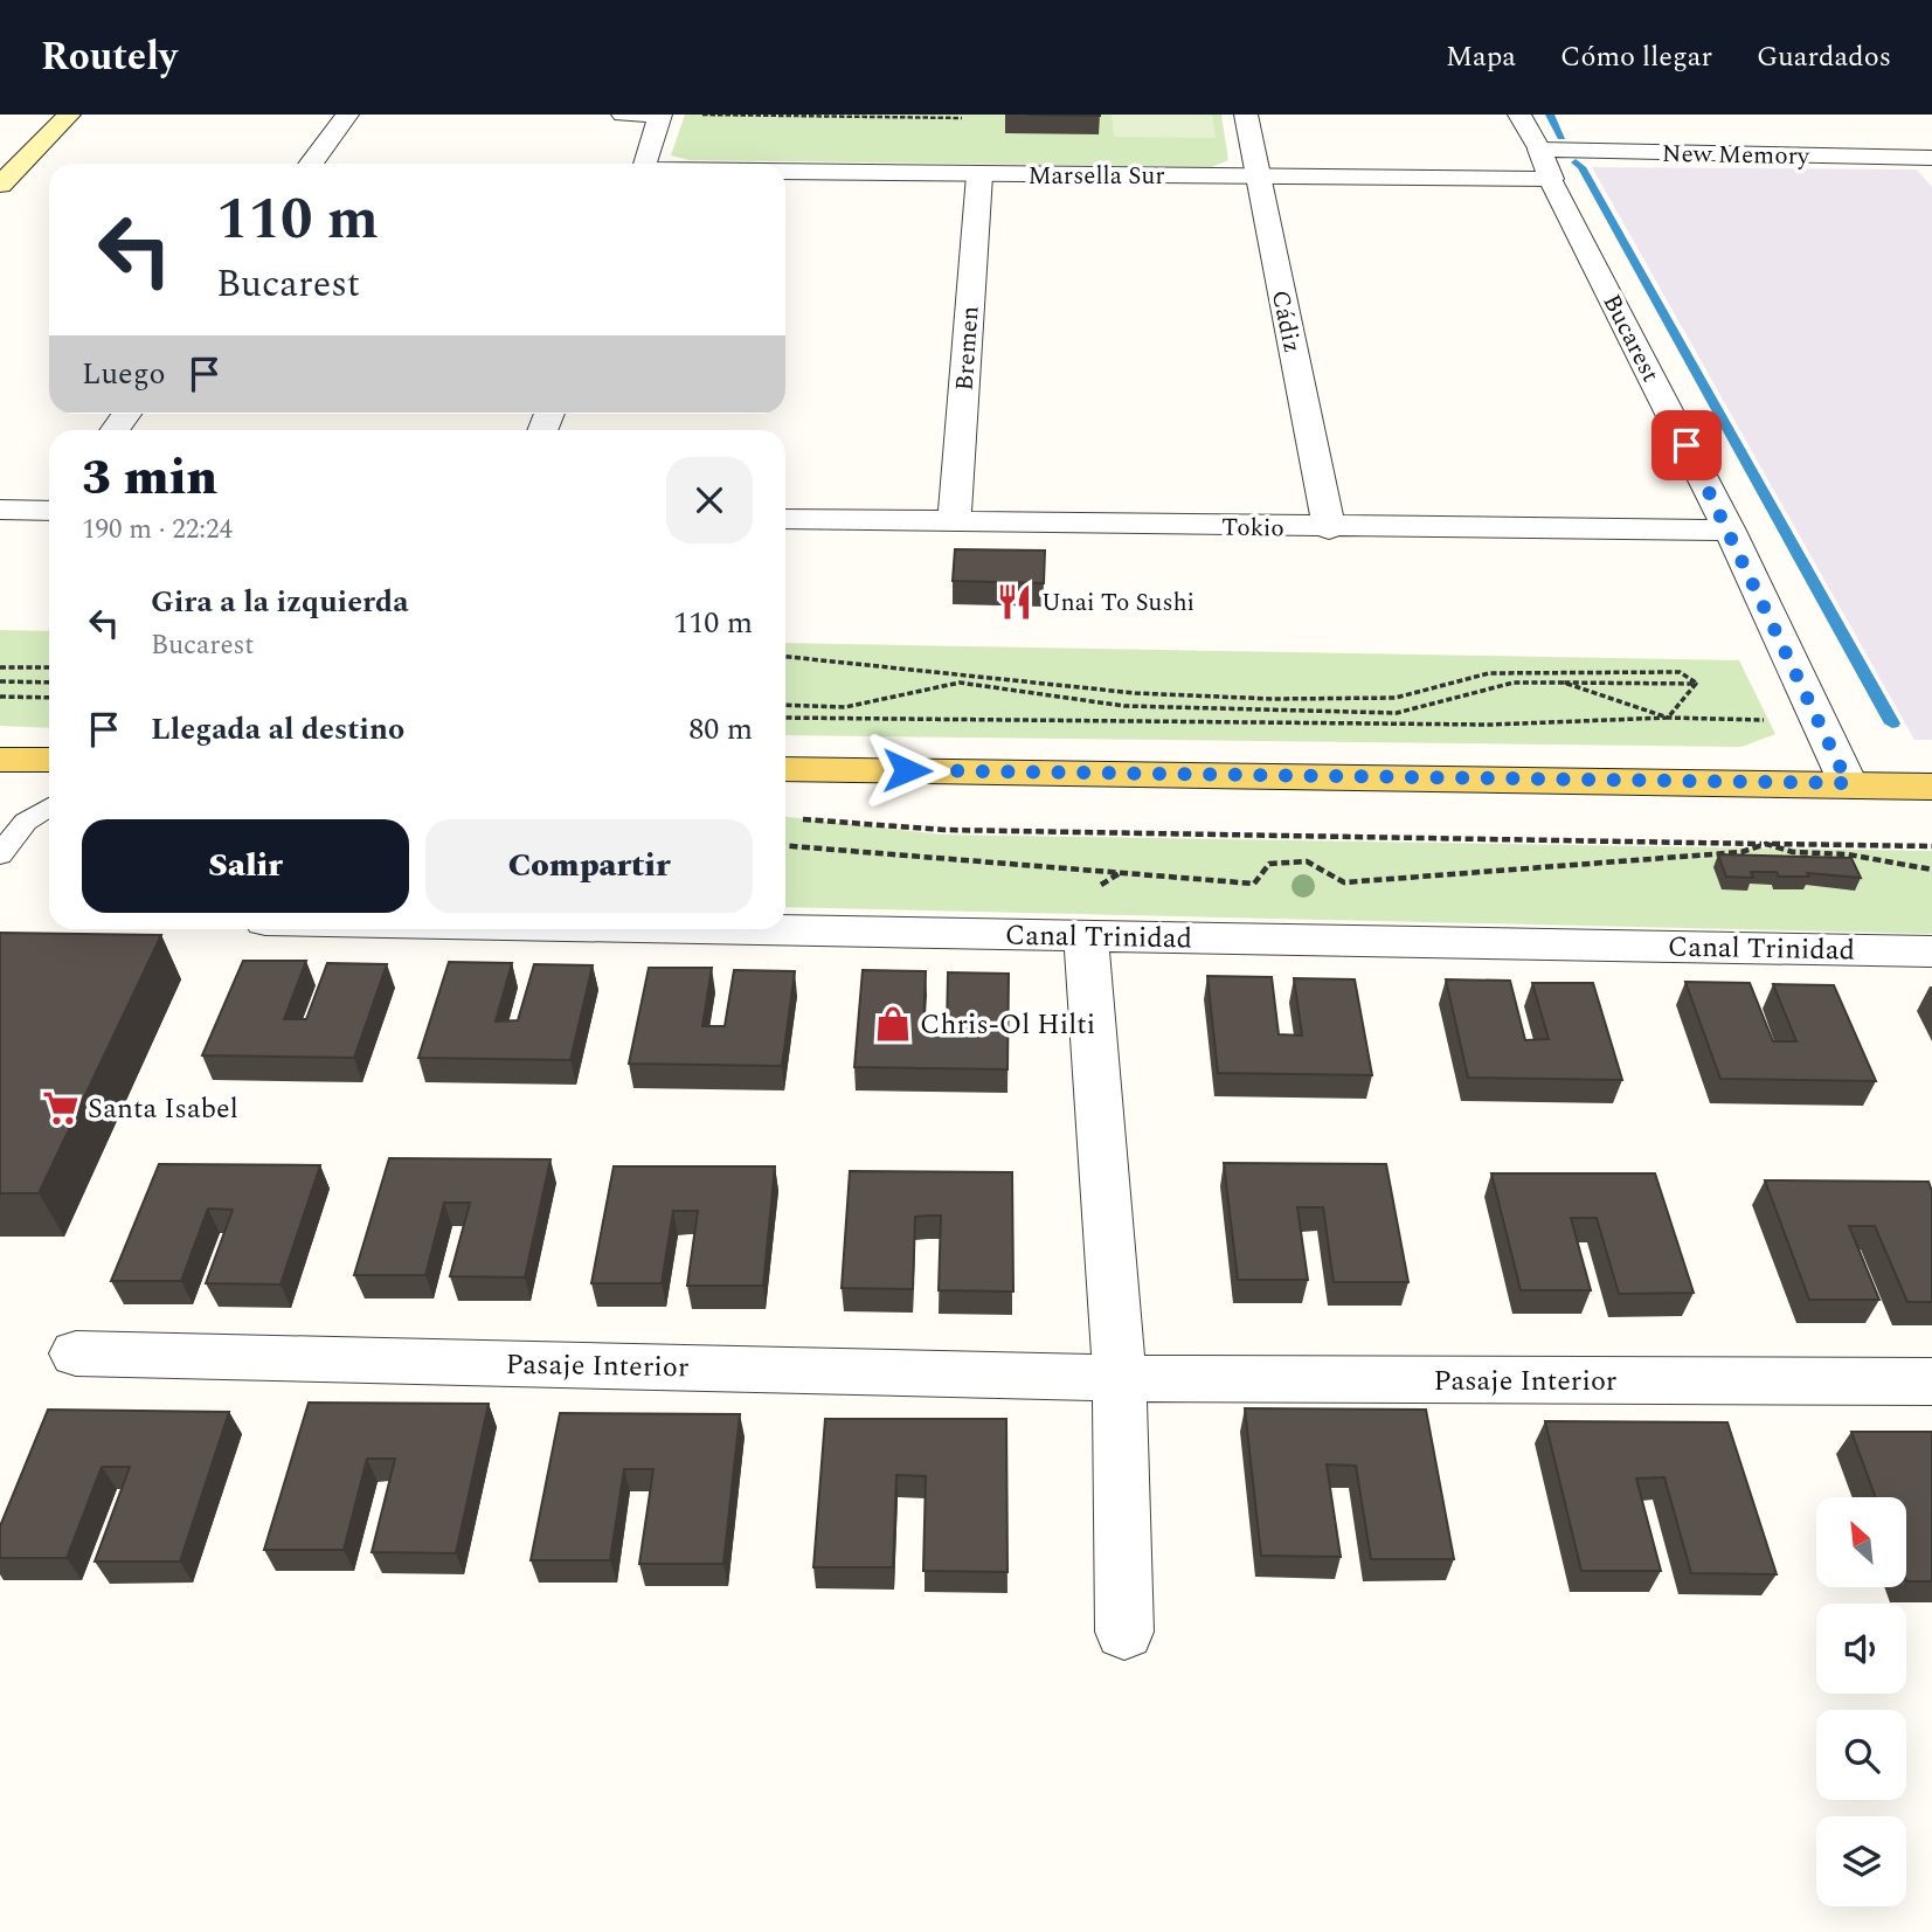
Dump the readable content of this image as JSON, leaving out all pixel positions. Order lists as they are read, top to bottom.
{
  "streets": {
    "street": [
      "New Memory",
      "Marsella Sur",
      "Cádiz",
      "Bucarest",
      "Bremen",
      "Tokio",
      "Canal Trinidad",
      "Pasaje Interior"
    ]
  },
  "crossings": [
    ["New Memory", "Bucarest"],
    ["Marsella Sur", "Cádiz"],
    ["Marsella Sur", "Bucarest"],
    ["Marsella Sur", "Bremen"],
    ["Cádiz", "Tokio"],
    ["Bucarest", "Tokio"],
    ["Bremen", "Tokio"]
  ],
  "places": {
    "restaurant": ["Unai To Sushi"],
    "shop": ["Chris-Ol Hilti"],
    "supermarket": ["Santa Isabel"]
  },
  "north": "top left",
  "page": {
    "header": "Routely",
    "nav": ["Mapa", "Cómo llegar", "Guardados"],
    "turn": ["110 m", "Bucarest"],
    "then": "Luego",
    "heading": ["3 min", "190 m · 22:24"],
    "list": [
      {
        "name": "Gira a la izquierda",
        "note": "Bucarest",
        "value": "110 m"
      },
      {
        "name": "Llegada al destino",
        "value": "80 m"
      }
    ],
    "buttons": ["Salir", "Compartir"]
  }
}
